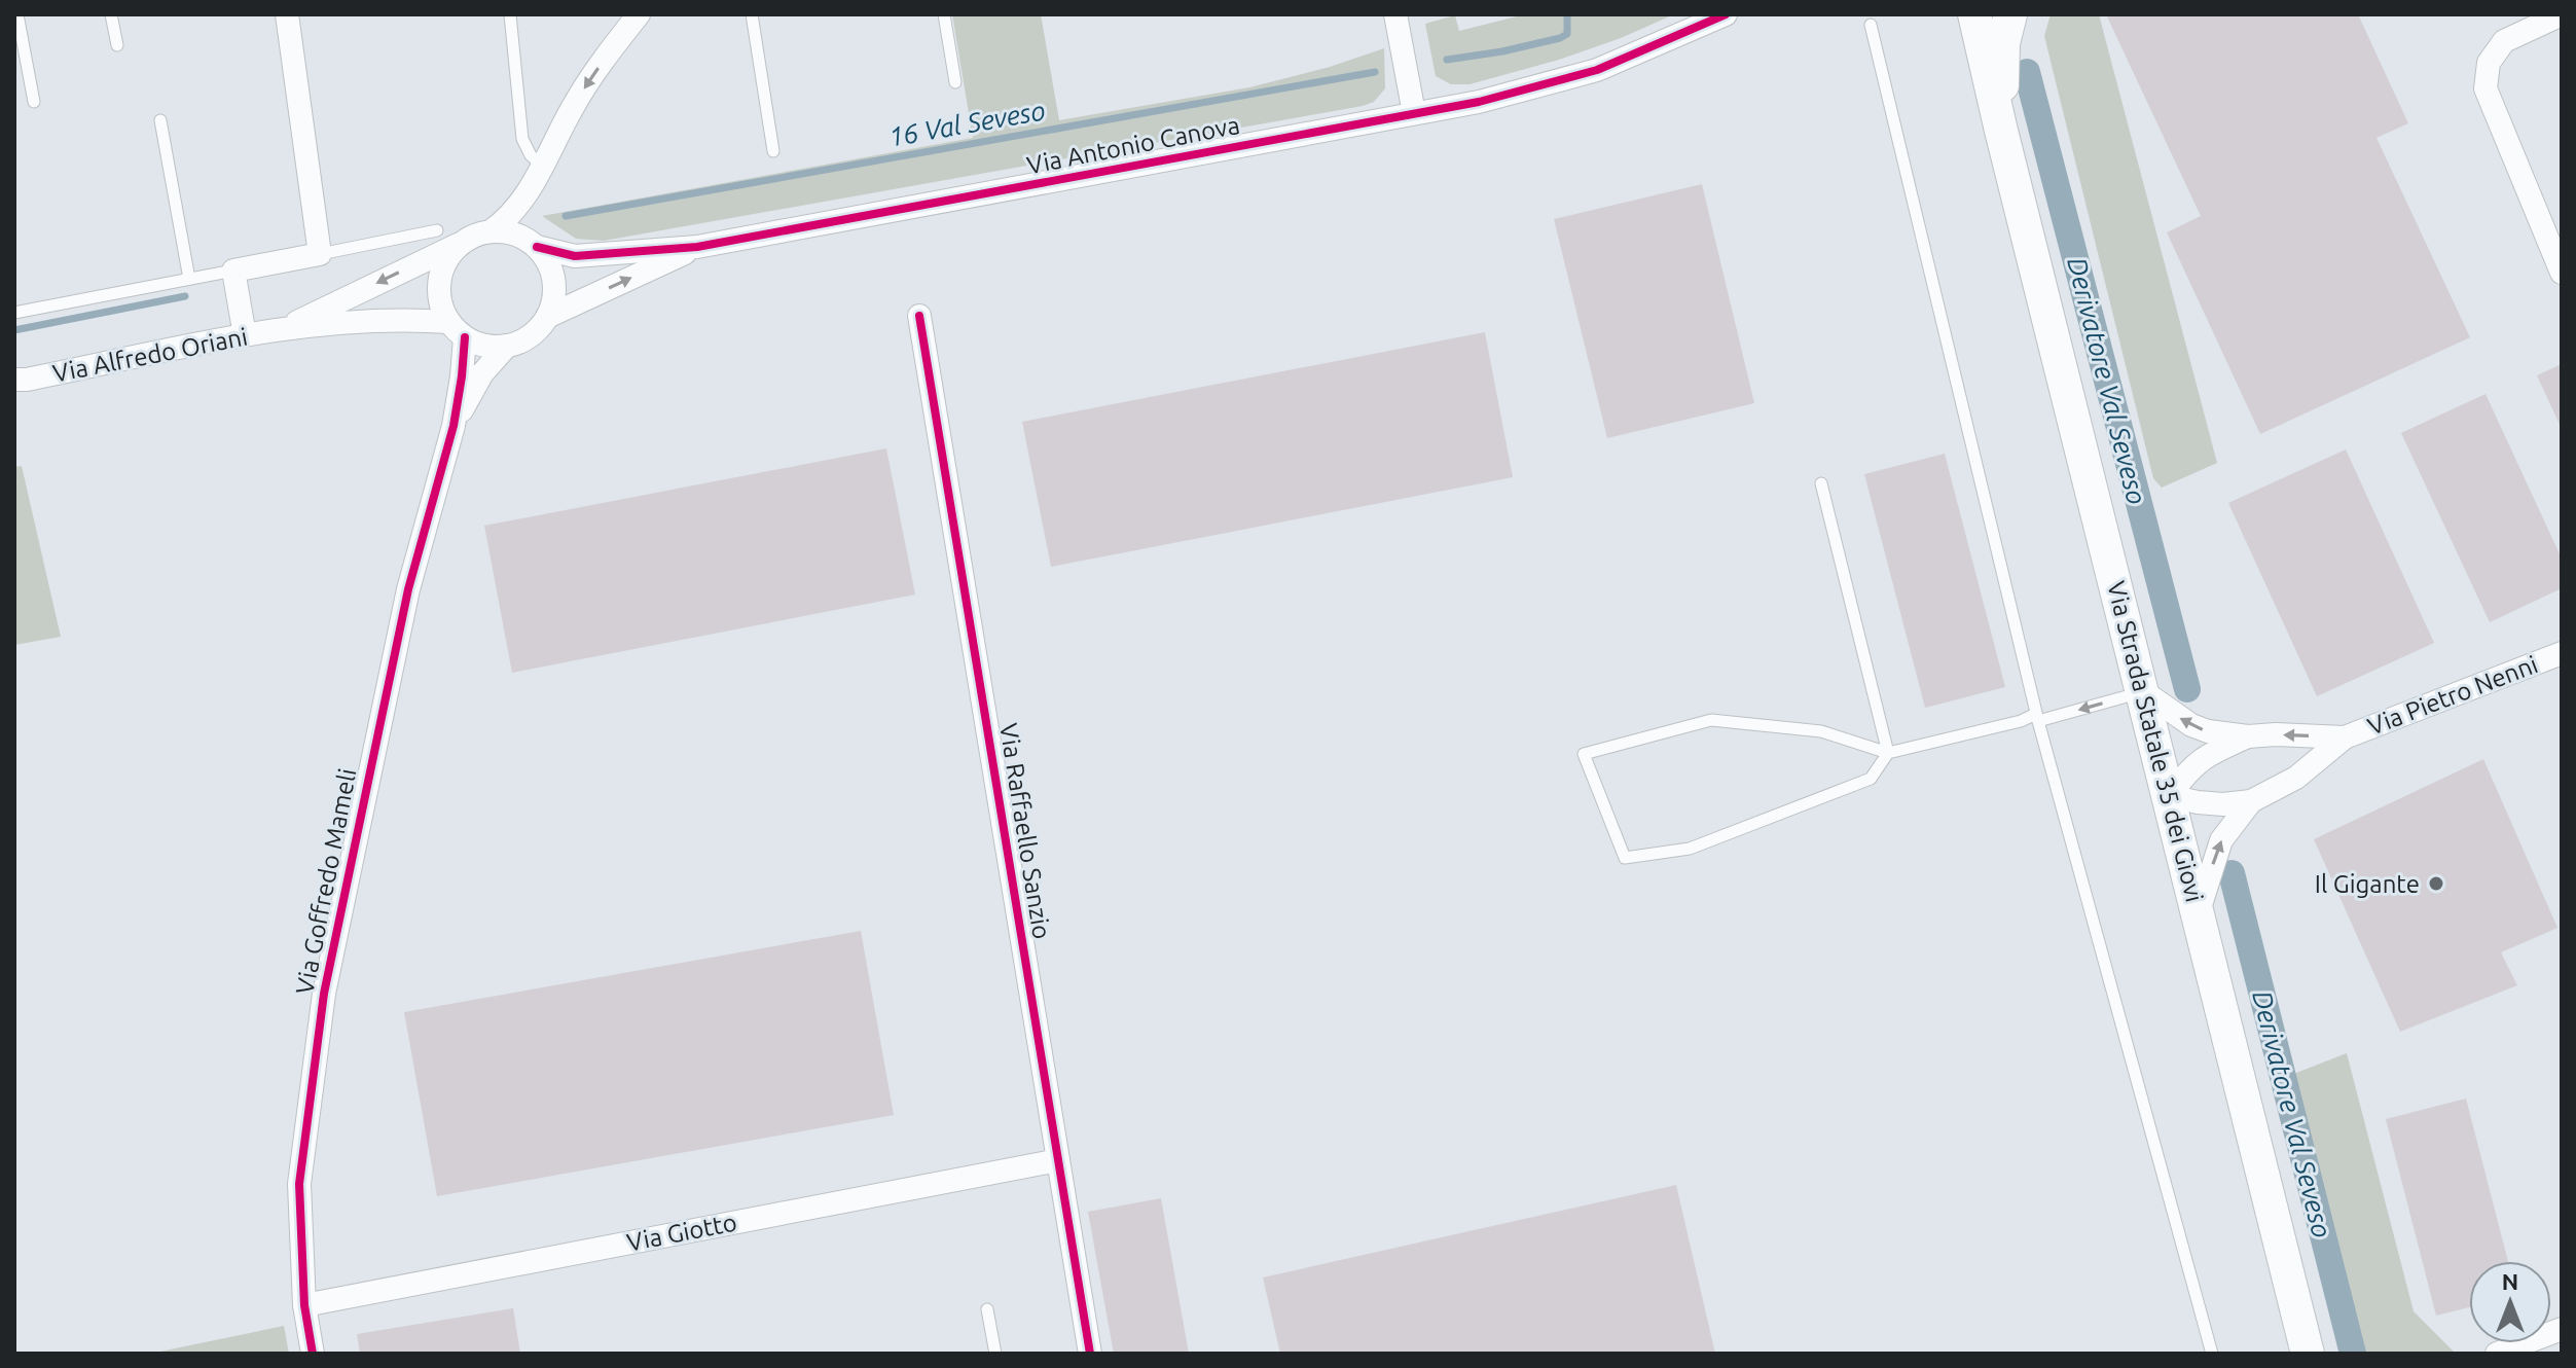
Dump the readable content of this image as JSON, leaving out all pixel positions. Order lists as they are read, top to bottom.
{
  "streets": {
    "main road": ["Via Strada Statale 35 dei Giovi"],
    "street": [
      "Via Antonio Canova",
      "Via Alfredo Oriani",
      "Via Pietro Nenni",
      "Via Raffaello Sanzio",
      "Via Goffredo Mameli",
      "Via Giotto"
    ]
  },
  "crossings": [
    ["Via Pietro Nenni", "Via Strada Statale 35 dei Giovi"],
    ["Via Raffaello Sanzio", "Via Giotto"],
    ["Via Goffredo Mameli", "Via Giotto"]
  ],
  "water": ["16 Val Seveso", "Derivatore Val Seveso"],
  "places": ["Il Gigante"],
  "north": "top"
}
